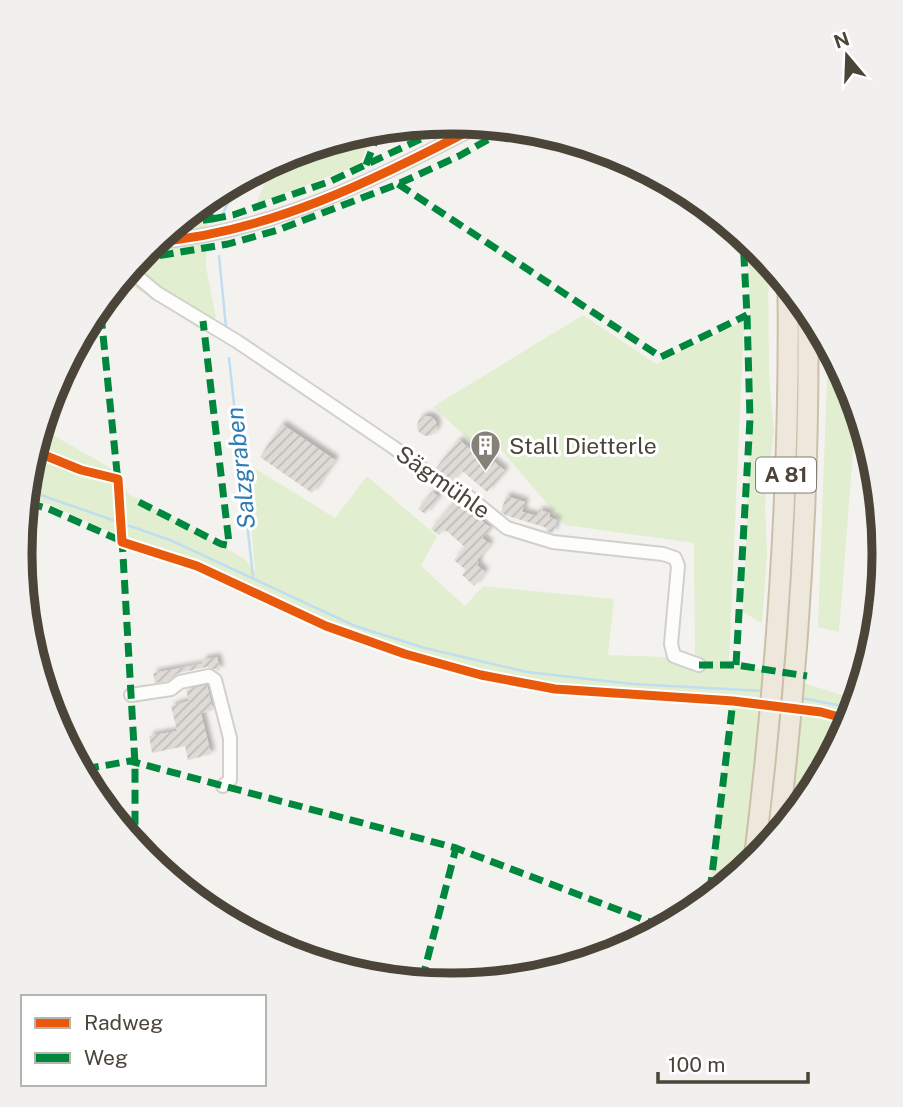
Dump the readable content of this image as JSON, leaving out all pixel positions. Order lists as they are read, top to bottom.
{
  "streets": {
    "highway": ["A 81"],
    "street": ["Sägmühle"]
  },
  "water": ["Salzgraben"],
  "places": {
    "building": ["Stall Dietterle"]
  },
  "legend": ["Radweg", "Weg"],
  "scale_bar": "100 m",
  "north": "top"
}
